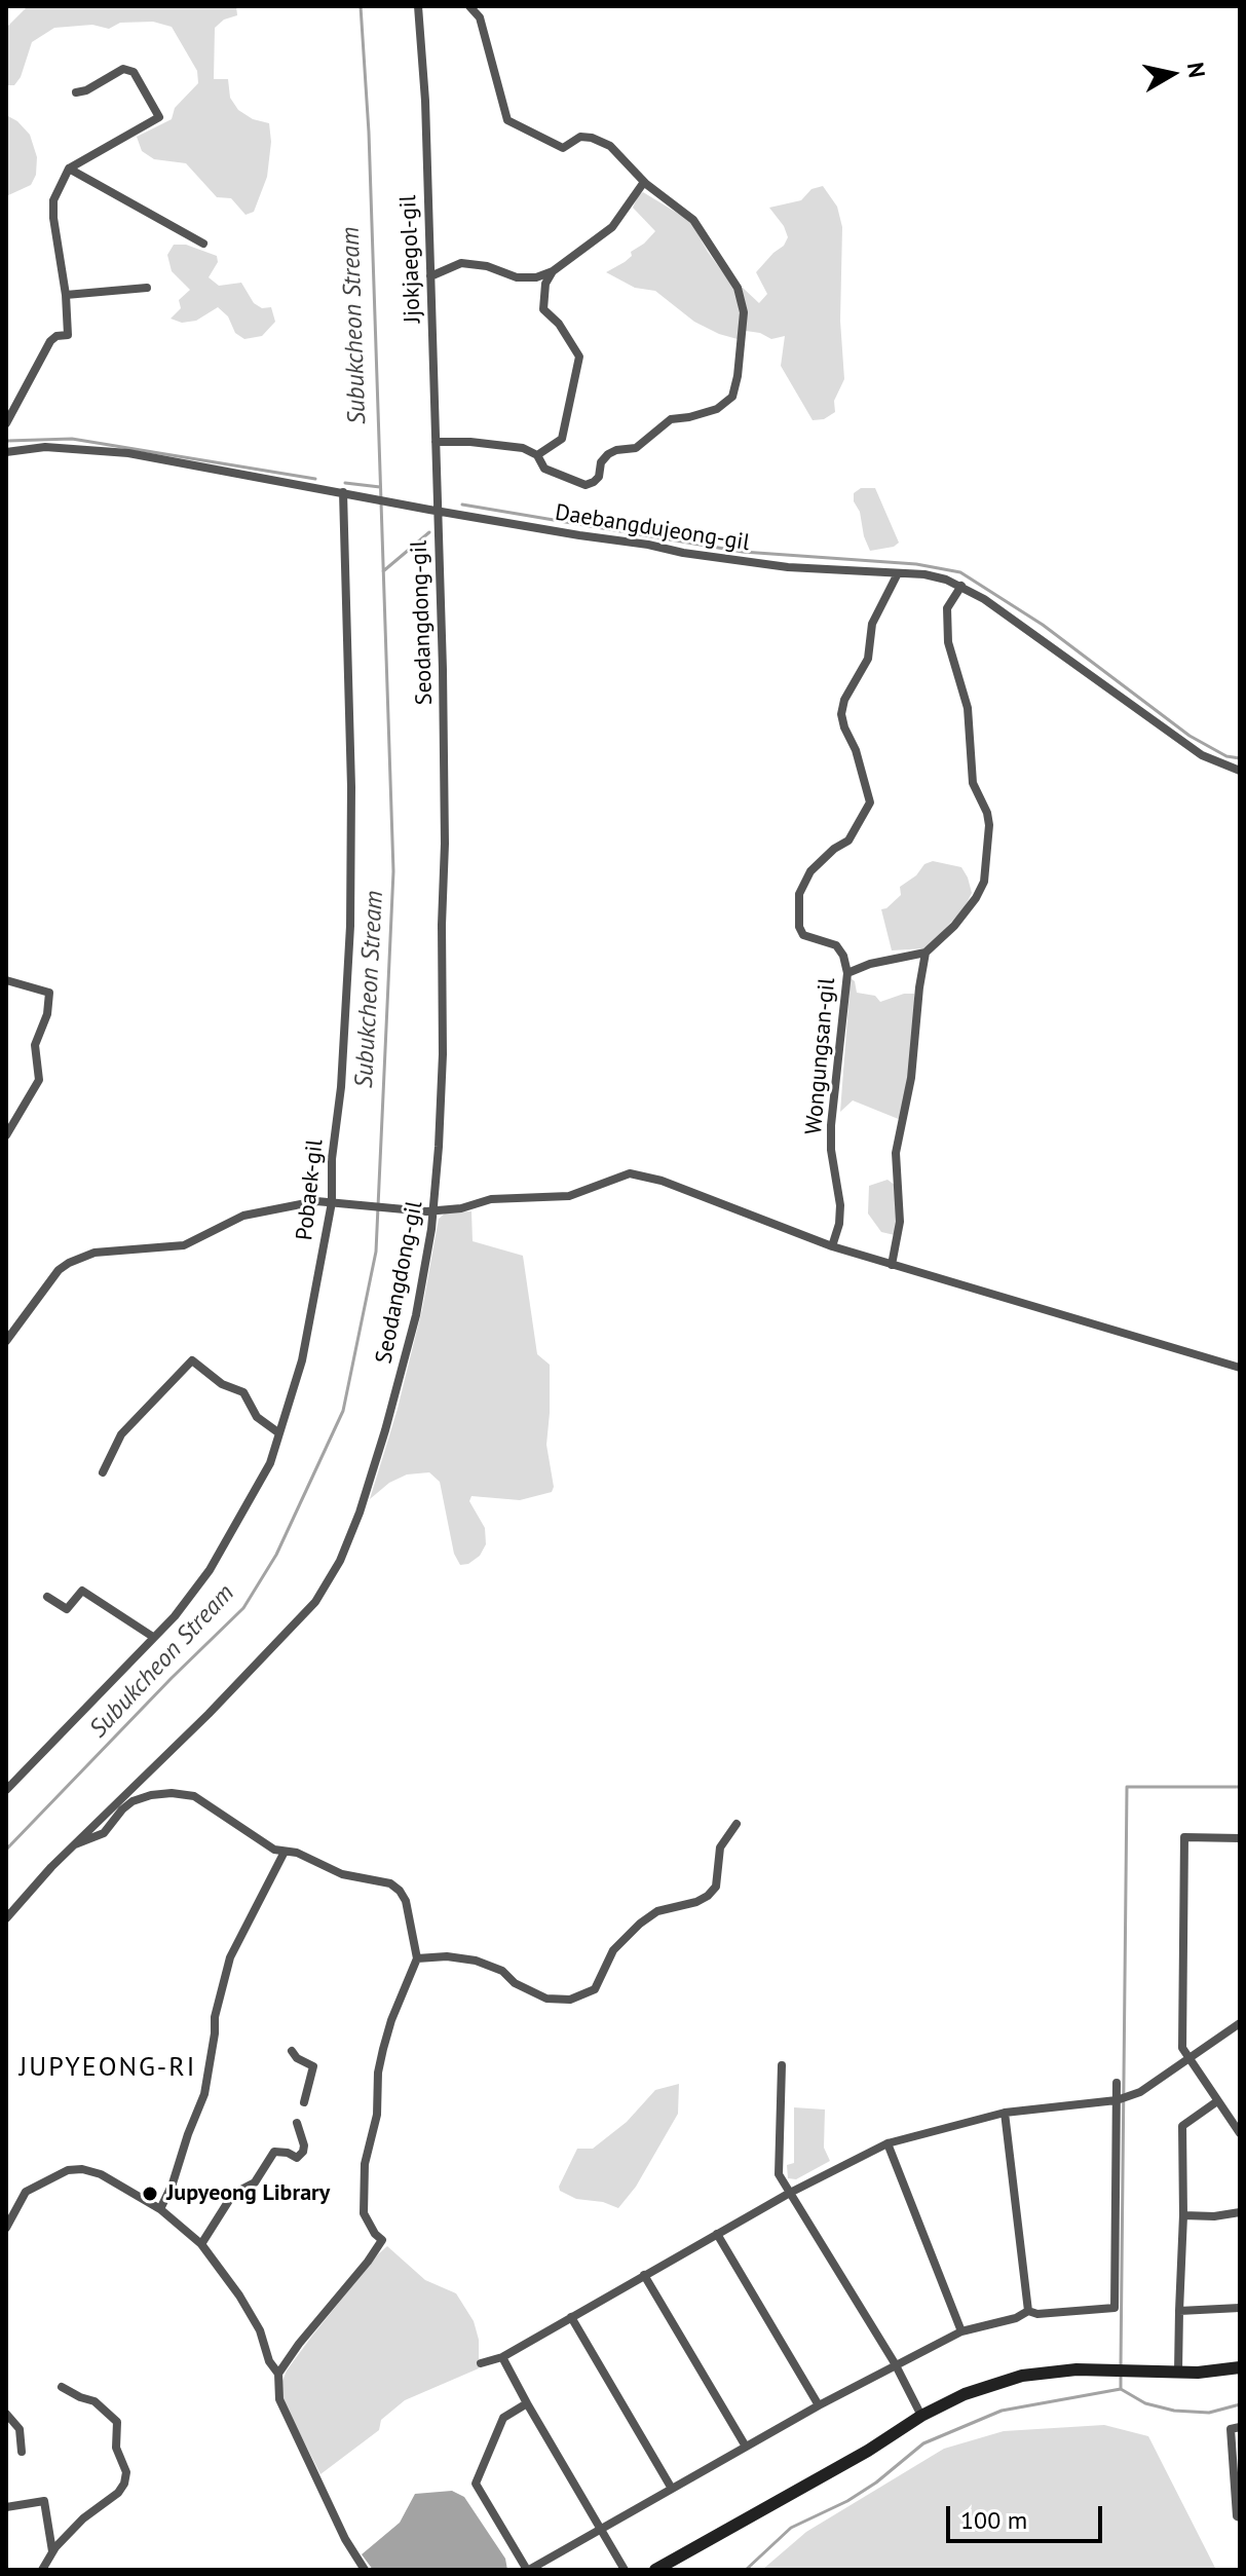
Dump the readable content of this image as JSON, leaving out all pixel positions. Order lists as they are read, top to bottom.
{
  "streets": {
    "street": [
      "Jjokjaegol-gil",
      "Daebangdujeong-gil",
      "Seodangdong-gil",
      "Wongungsan-gil",
      "Pobaek-gil"
    ]
  },
  "crossings": [
    ["Jjokjaegol-gil", "Daebangdujeong-gil"],
    ["Jjokjaegol-gil", "Seodangdong-gil"],
    ["Daebangdujeong-gil", "Seodangdong-gil"],
    ["Daebangdujeong-gil", "Wongungsan-gil"],
    ["Daebangdujeong-gil", "Pobaek-gil"]
  ],
  "districts": ["JUPYEONG-RI"],
  "water": ["Subukcheon Stream"],
  "places": ["Jupyeong Library"],
  "scale_bar": "100 m",
  "north": "right"
}
